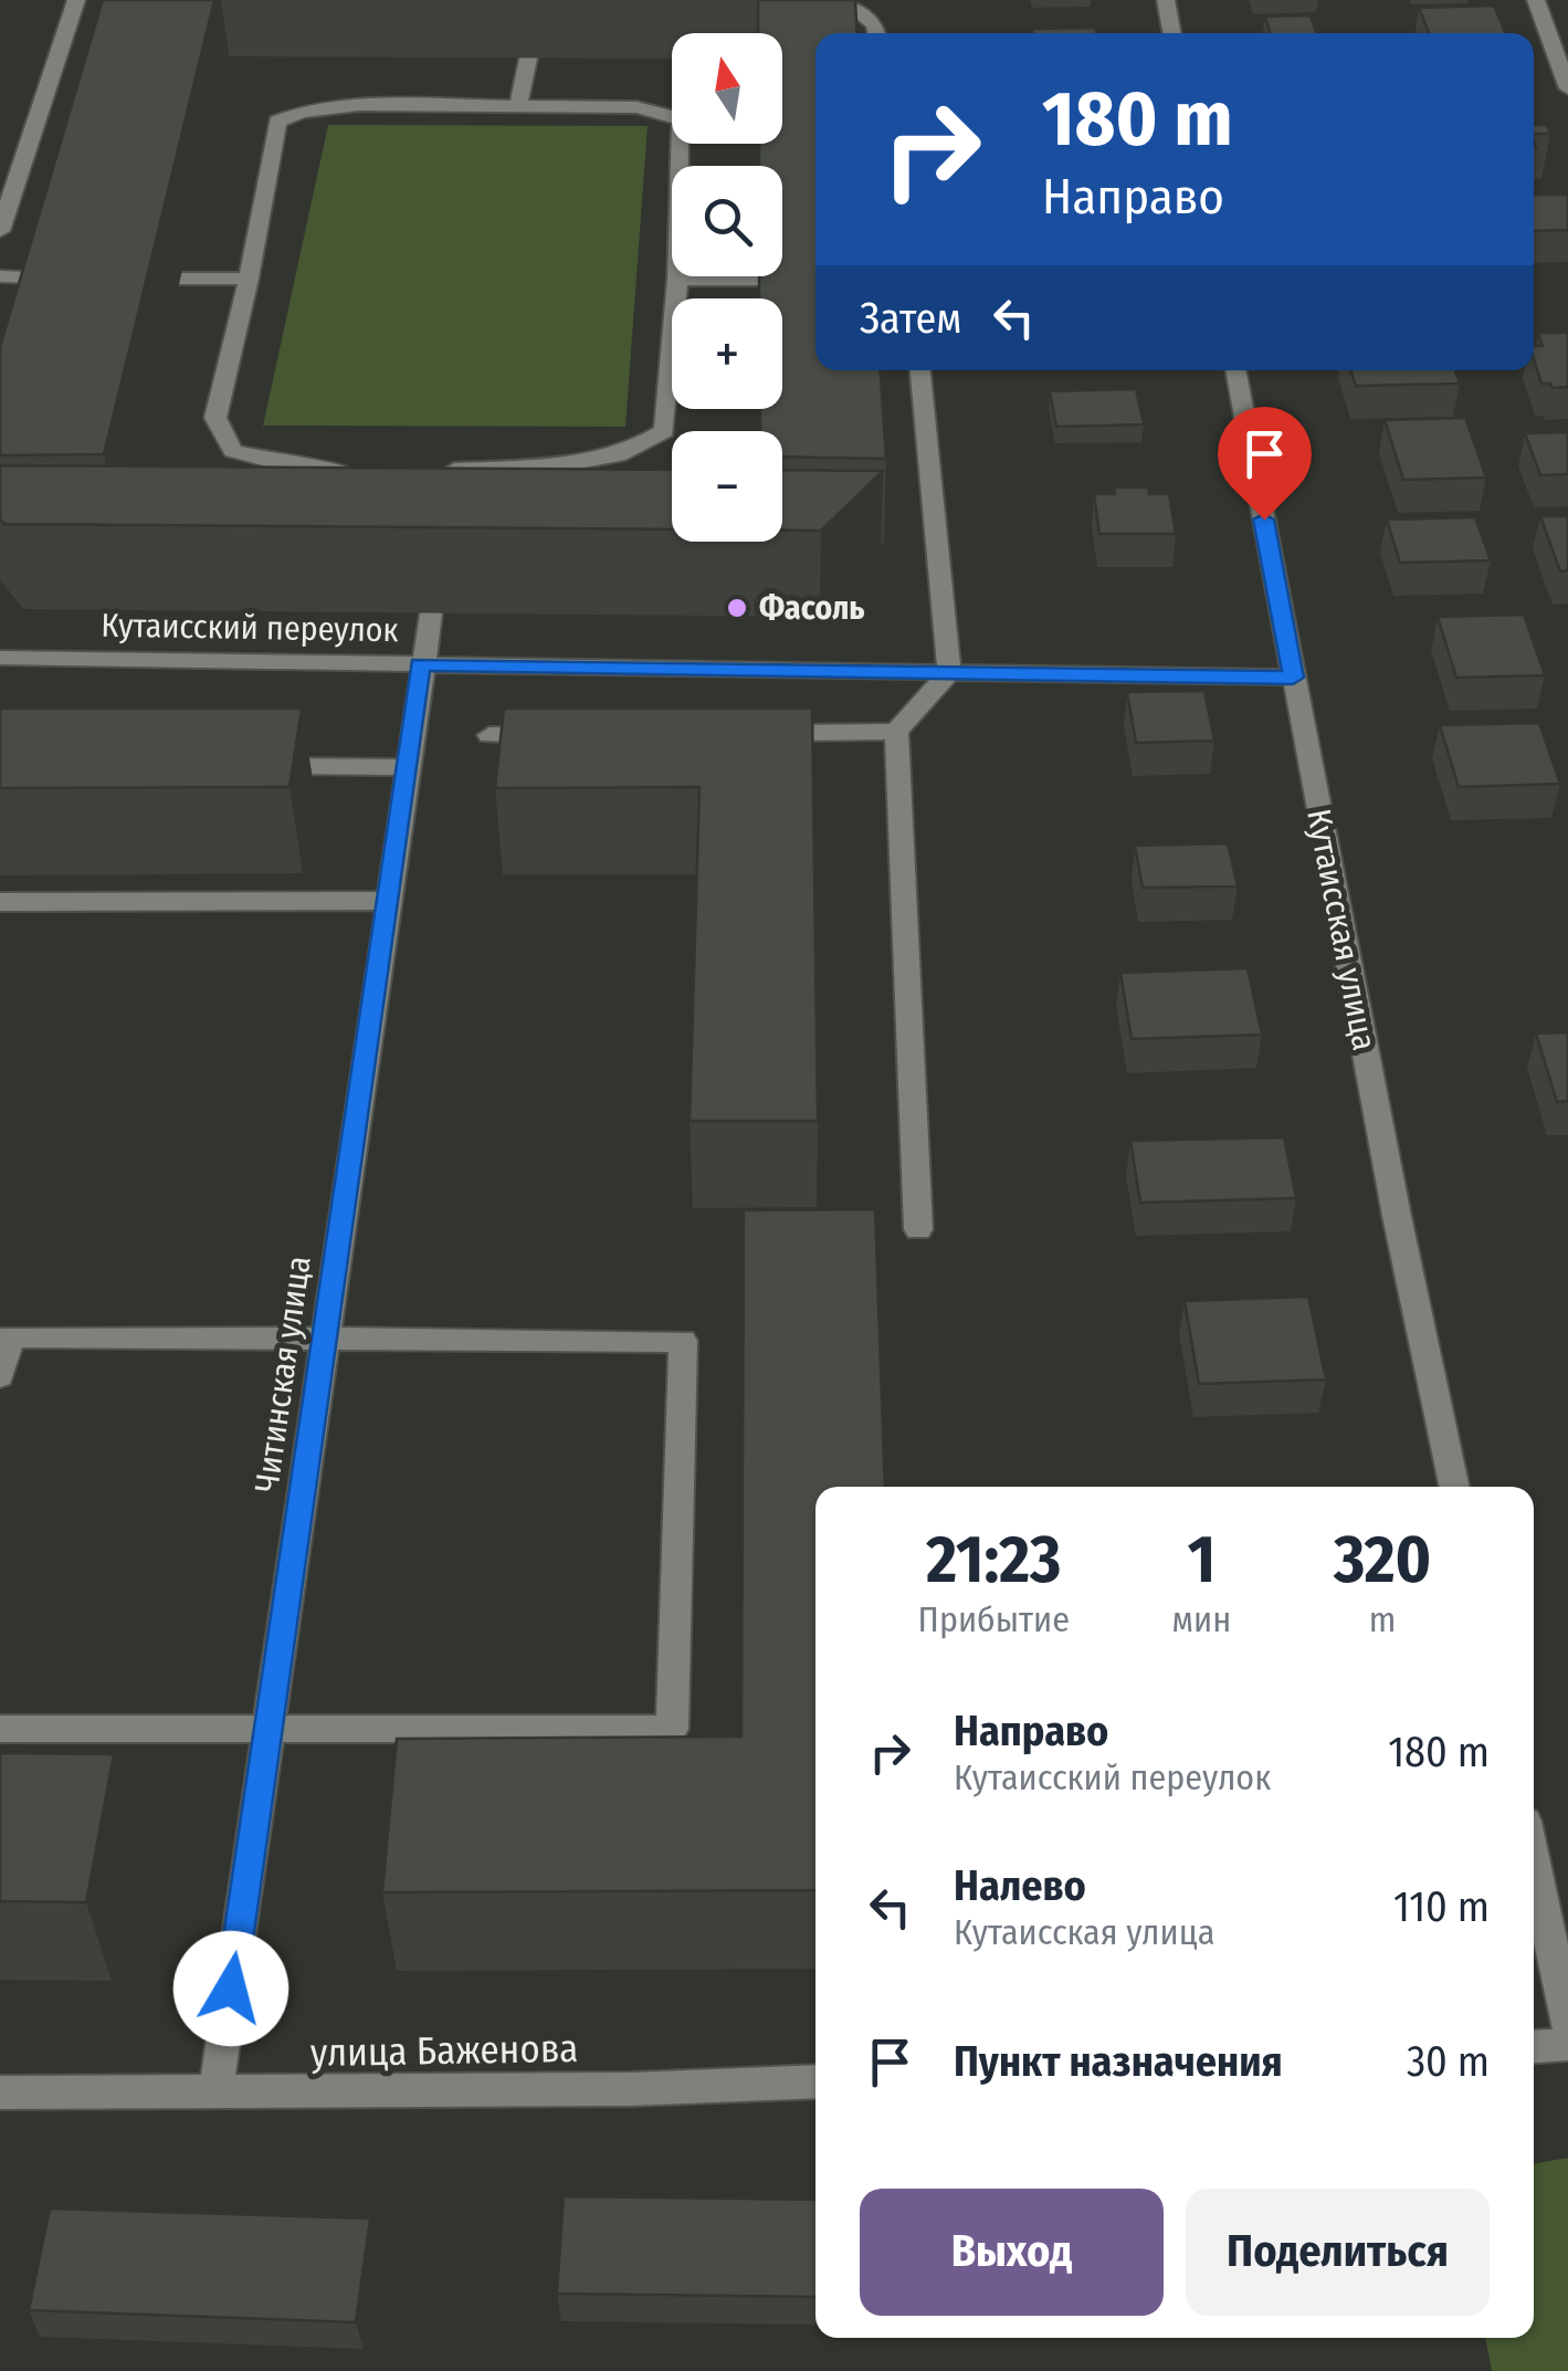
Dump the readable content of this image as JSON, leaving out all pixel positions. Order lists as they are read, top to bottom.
{
  "streets": {
    "street": [
      "Кутаисский переулок",
      "Кутаисская улица",
      "Читинская улица",
      "улица Баженова"
    ]
  },
  "crossings": [
    ["Кутаисский переулок", "Кутаисская улица"],
    ["Кутаисский переулок", "Читинская улица"],
    ["Читинская улица", "улица Баженова"]
  ],
  "places": ["Фасоль"],
  "north": "top",
  "page": {
    "map_buttons": ["+", "−"],
    "turn": ["180 m", "Направо"],
    "then": "Затем",
    "eta": [
      "21:23",
      "Прибытие",
      "1",
      "мин",
      "320",
      "m"
    ],
    "list": [
      {
        "name": "Направо",
        "note": "Кутаисский переулок",
        "value": "180 m"
      },
      {
        "name": "Налево",
        "note": "Кутаисская улица",
        "value": "110 m"
      },
      {
        "name": "Пункт назначения",
        "value": "30 m"
      }
    ],
    "buttons": ["Выход", "Поделиться"]
  }
}
